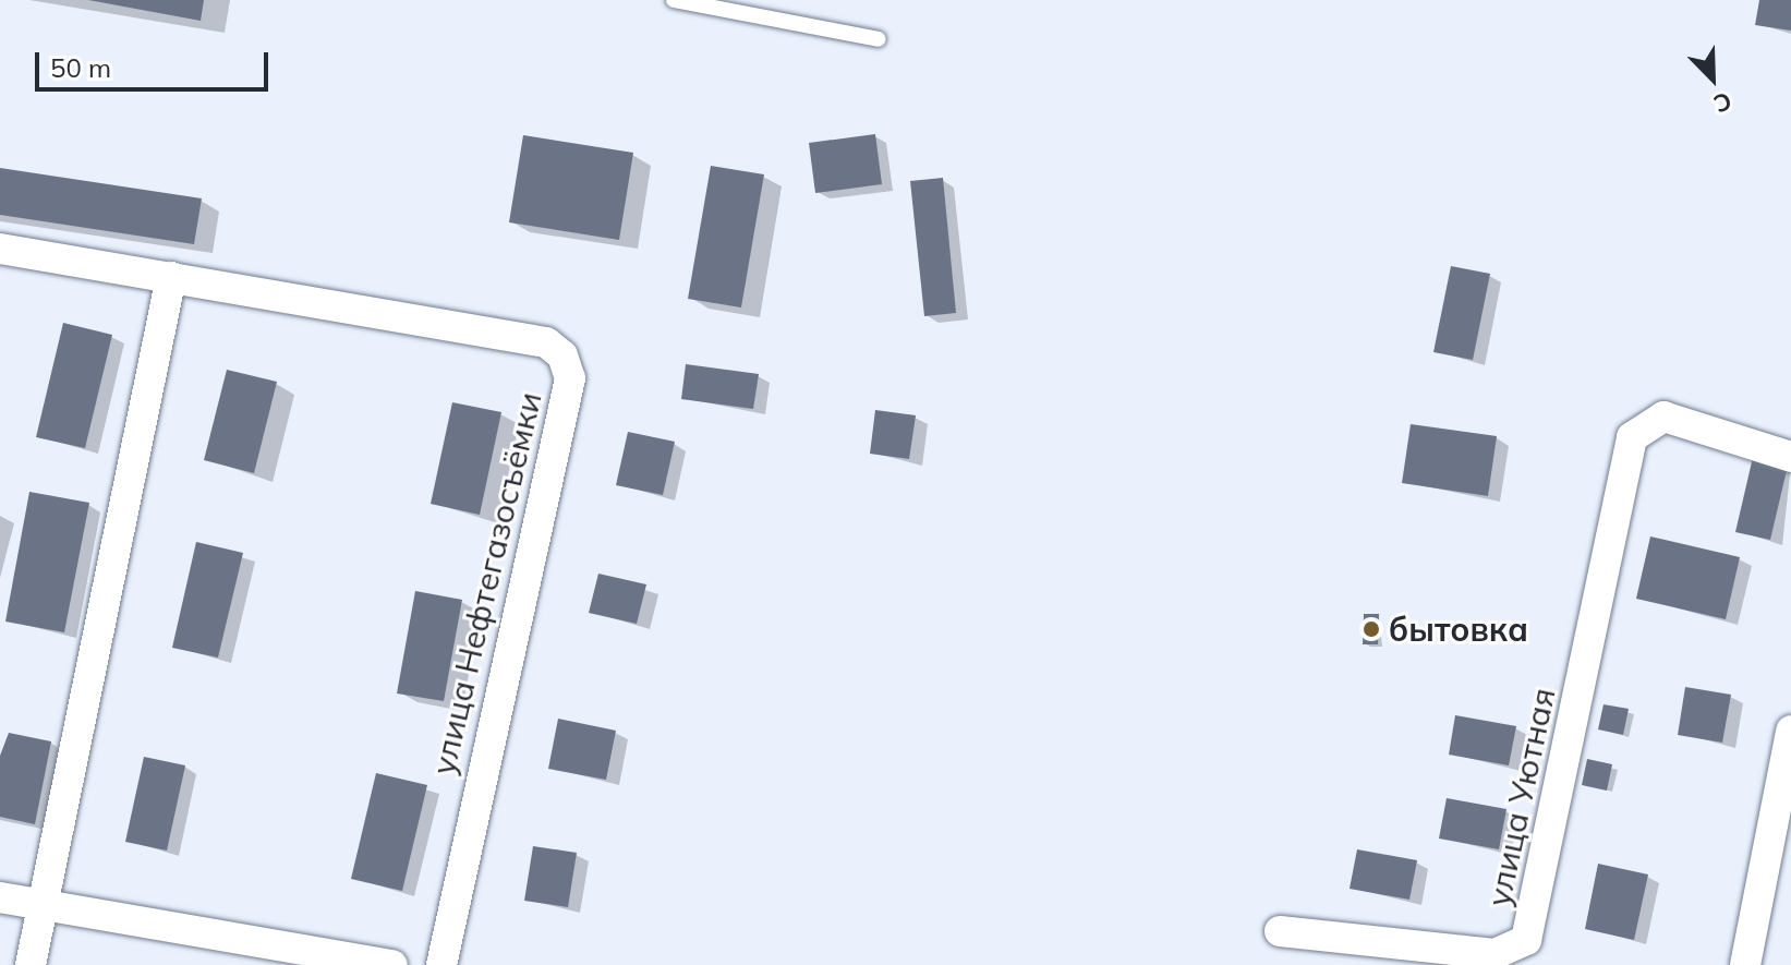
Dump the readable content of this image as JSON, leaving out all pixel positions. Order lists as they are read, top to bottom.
{
  "streets": {
    "street": ["улица Нефтегазосъёмки", "улица Уютная"]
  },
  "places": ["бытовка"],
  "scale_bar": "50 m",
  "north": "bottom right"
}
